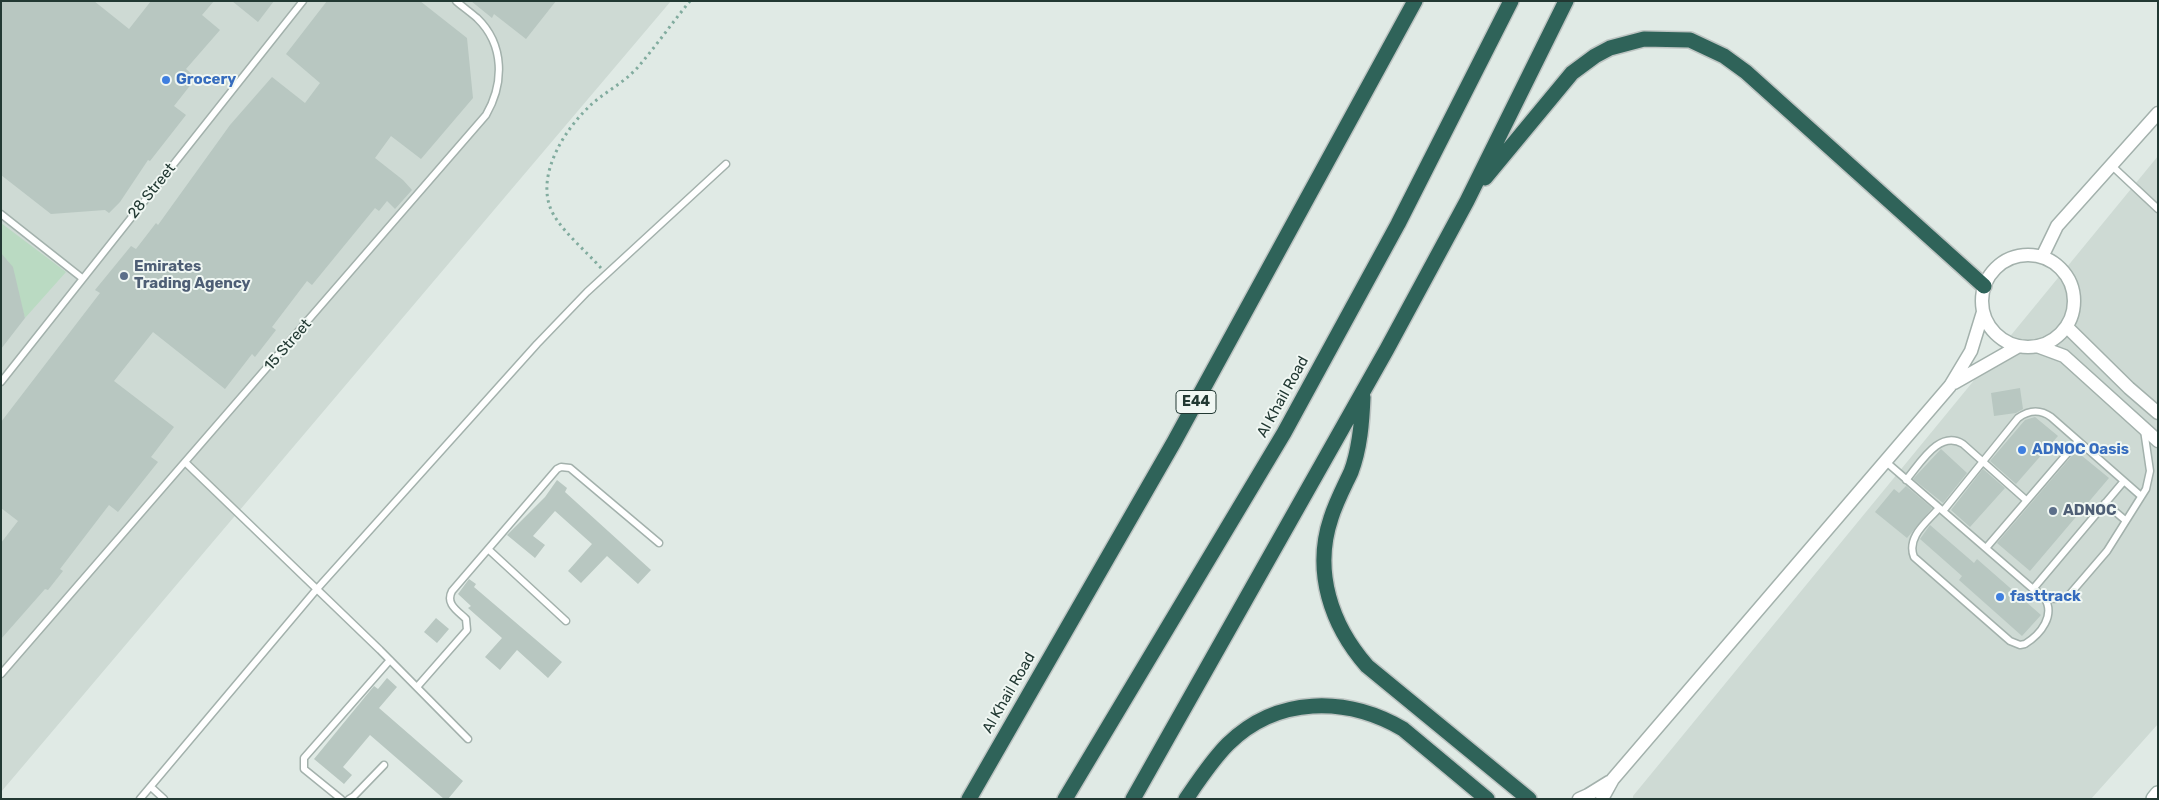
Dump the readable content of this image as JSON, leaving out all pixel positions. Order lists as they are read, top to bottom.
{
  "streets": {
    "highway": ["Al Khail Road", "E44"],
    "lane": ["28 Street", "15 Street"]
  },
  "places": [
    "Grocery",
    "Emirates Trading Agency",
    "ADNOC Oasis",
    "ADNOC",
    "fasttrack"
  ]
}
